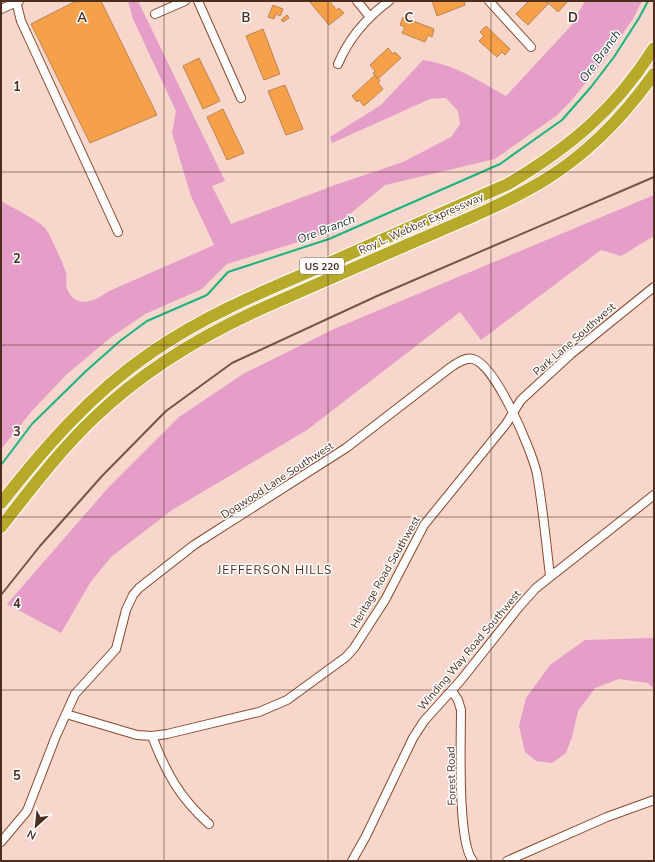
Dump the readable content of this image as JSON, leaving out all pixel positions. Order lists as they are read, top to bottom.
{
  "streets": {
    "highway": ["Roy L. Webber Expressway", "US 220"],
    "street": [
      "Park Lane Southwest",
      "Dogwood Lane Southwest",
      "Heritage Road Southwest",
      "Winding Way Road Southwest",
      "Forest Road"
    ]
  },
  "crossings": [
    ["Park Lane Southwest", "Dogwood Lane Southwest"],
    ["Park Lane Southwest", "Heritage Road Southwest"],
    ["Dogwood Lane Southwest", "Heritage Road Southwest"],
    ["Dogwood Lane Southwest", "Winding Way Road Southwest"],
    ["Winding Way Road Southwest", "Forest Road"]
  ],
  "districts": ["JEFFERSON HILLS"],
  "water": ["Ore Branch"],
  "north": "bottom left",
  "grid": {
    "columns": [
      "A",
      "B",
      "C",
      "D"
    ],
    "rows": [
      "1",
      "2",
      "3",
      "4",
      "5"
    ]
  }
}
